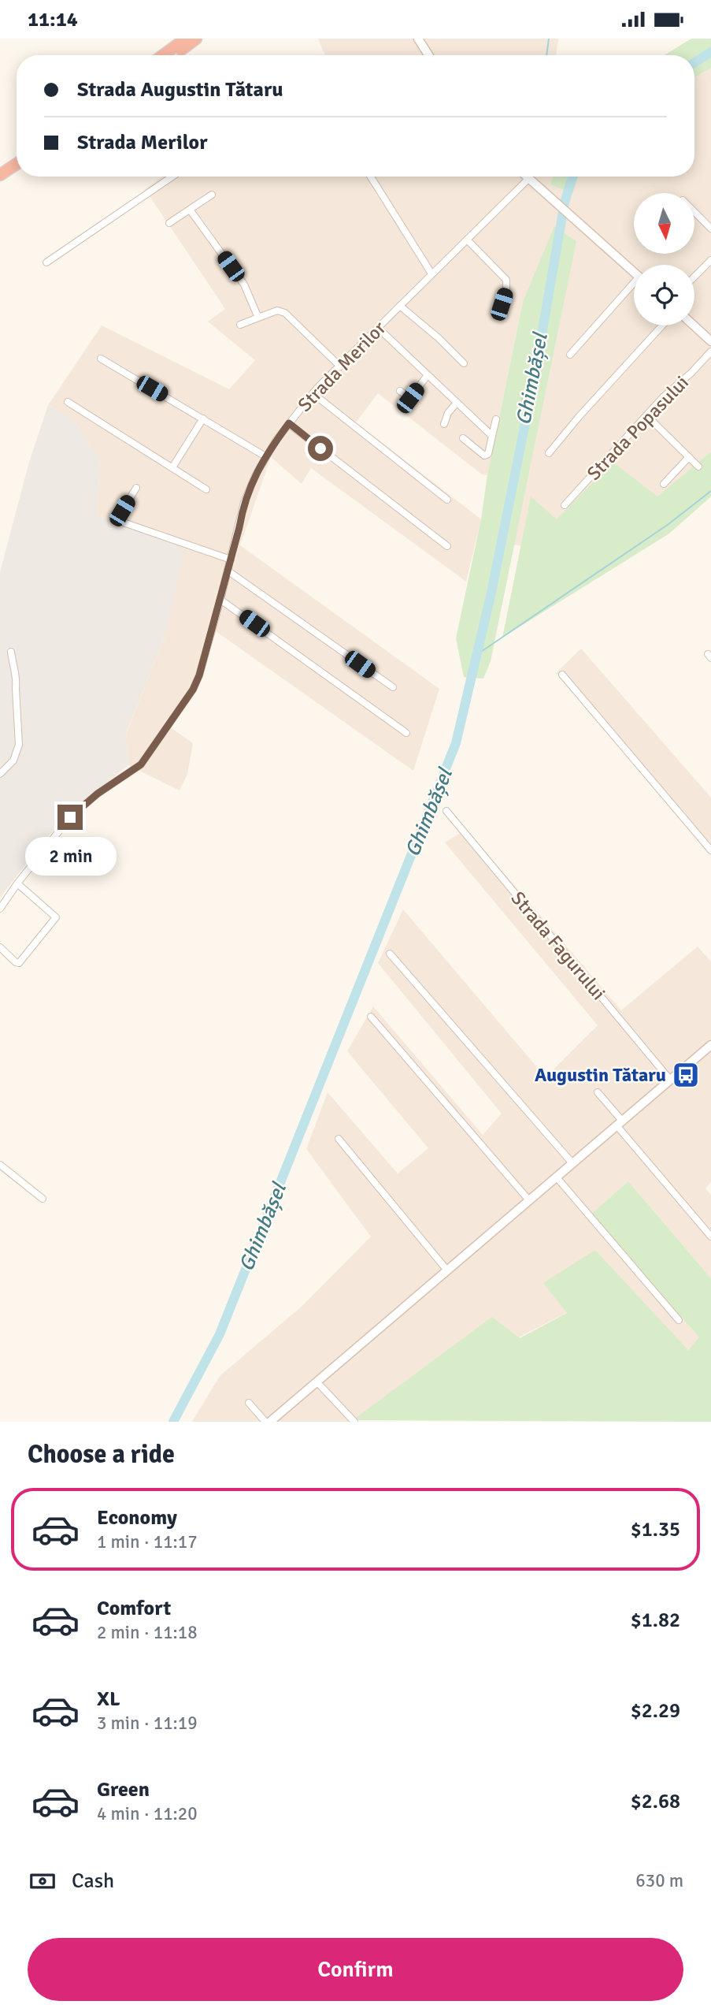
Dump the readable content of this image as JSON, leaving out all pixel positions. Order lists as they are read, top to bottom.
{
  "streets": {
    "street": ["Strada Merilor", "Strada Popasului", "Strada Fagurului"]
  },
  "water": ["Ghimbășel"],
  "places": {
    "bus stop": ["Augustin Tătaru"]
  },
  "north": "bottom",
  "page": {
    "status": "11:14",
    "banner": ["Strada Augustin Tătaru", "Strada Merilor"],
    "bubble": "2 min",
    "heading": "Choose a ride",
    "list": [
      {
        "name": "Economy",
        "note": "1 min · 11:17",
        "value": "$1.35"
      },
      {
        "name": "Comfort",
        "note": "2 min · 11:18",
        "value": "$1.82"
      },
      {
        "name": "XL",
        "note": "3 min · 11:19",
        "value": "$2.29"
      },
      {
        "name": "Green",
        "note": "4 min · 11:20",
        "value": "$2.68"
      }
    ],
    "pay": ["Cash", "630 m"],
    "buttons": "Confirm"
  }
}
